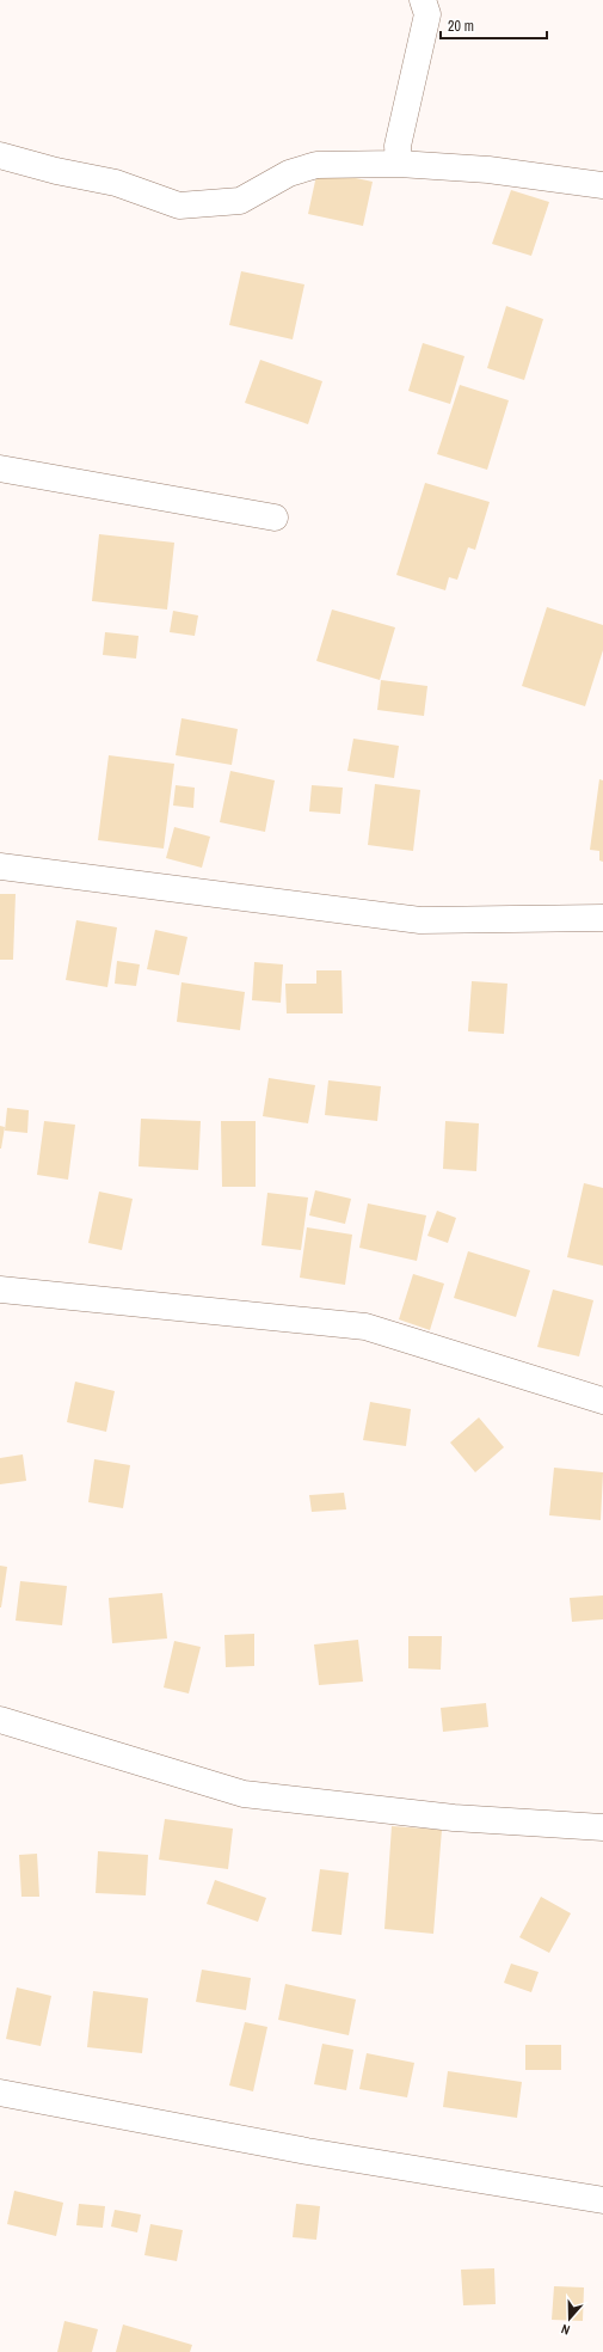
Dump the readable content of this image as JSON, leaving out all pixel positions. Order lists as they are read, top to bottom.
{
  "scale_bar": "20 m",
  "north": "bottom"
}
